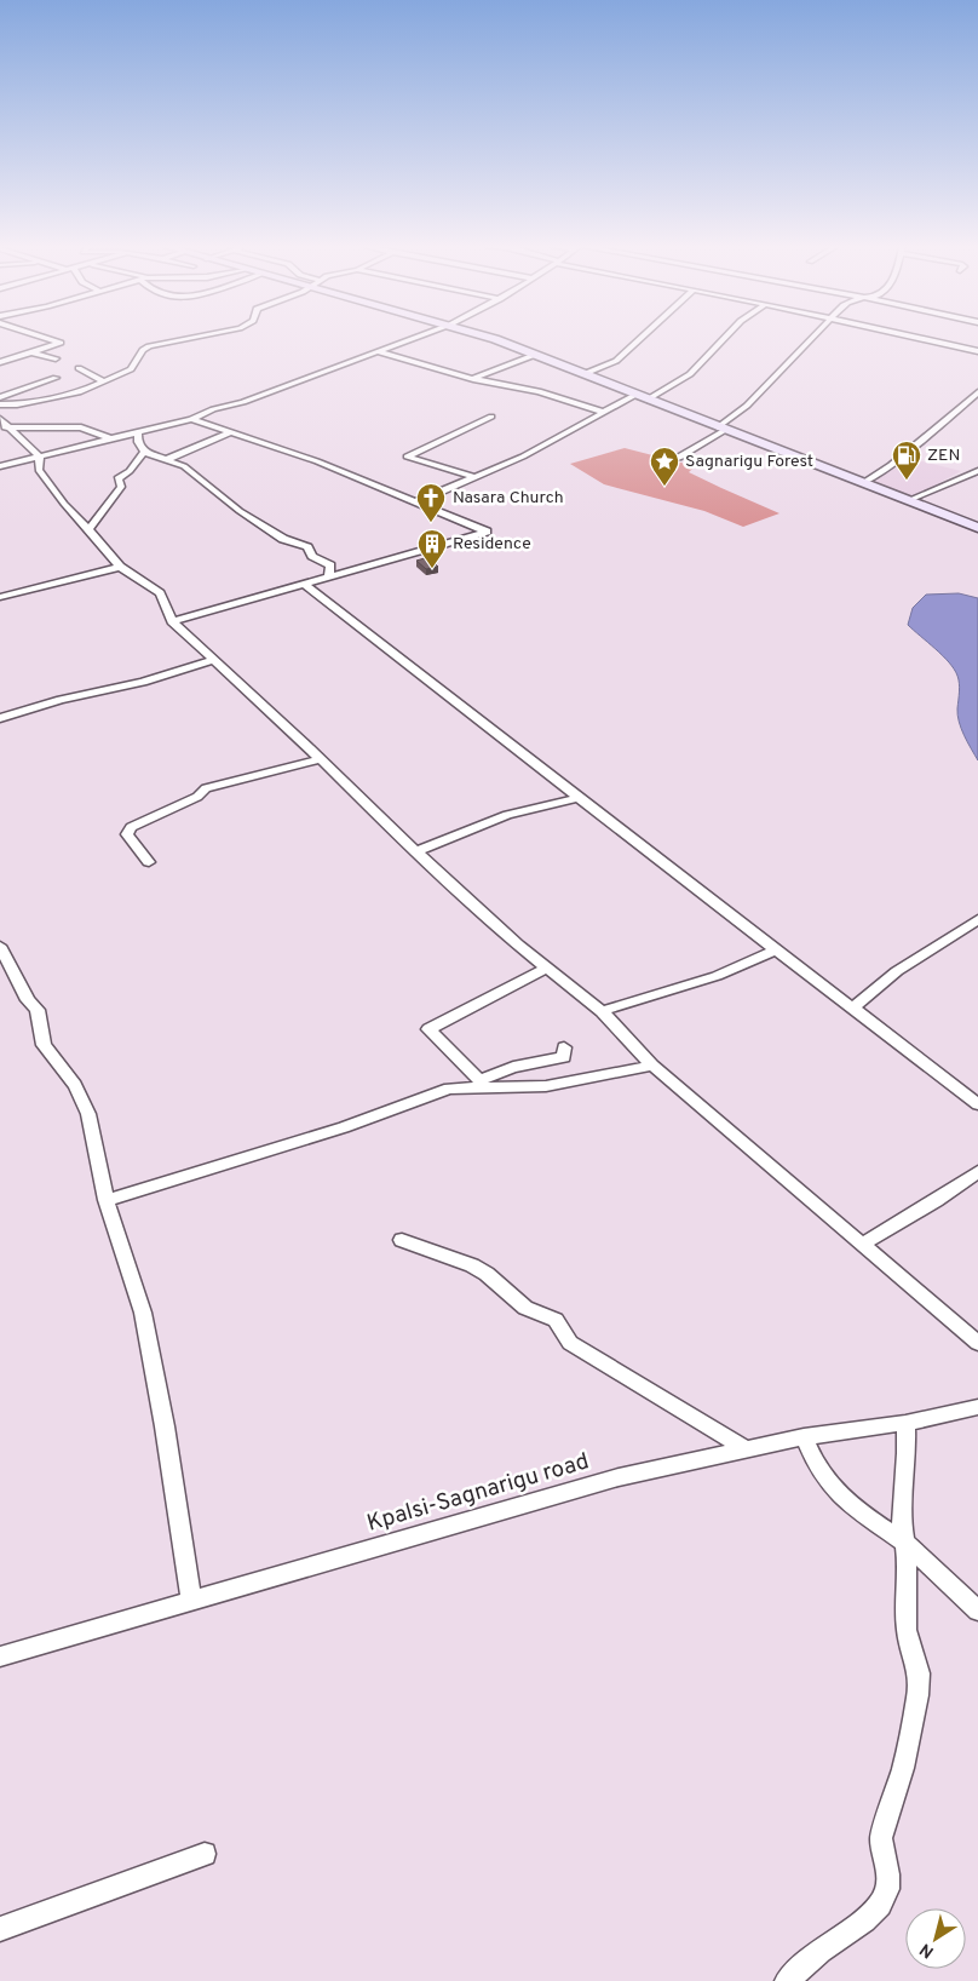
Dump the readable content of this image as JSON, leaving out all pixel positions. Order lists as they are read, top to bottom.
{
  "streets": {
    "street": ["Kpalsi-Sagnarigu road"]
  },
  "places": {
    "fuel station": ["ZEN"],
    "place": ["Sagnarigu Forest"],
    "church": ["Nasara Church"],
    "building": ["Residence"]
  },
  "north": "bottom left"
}
